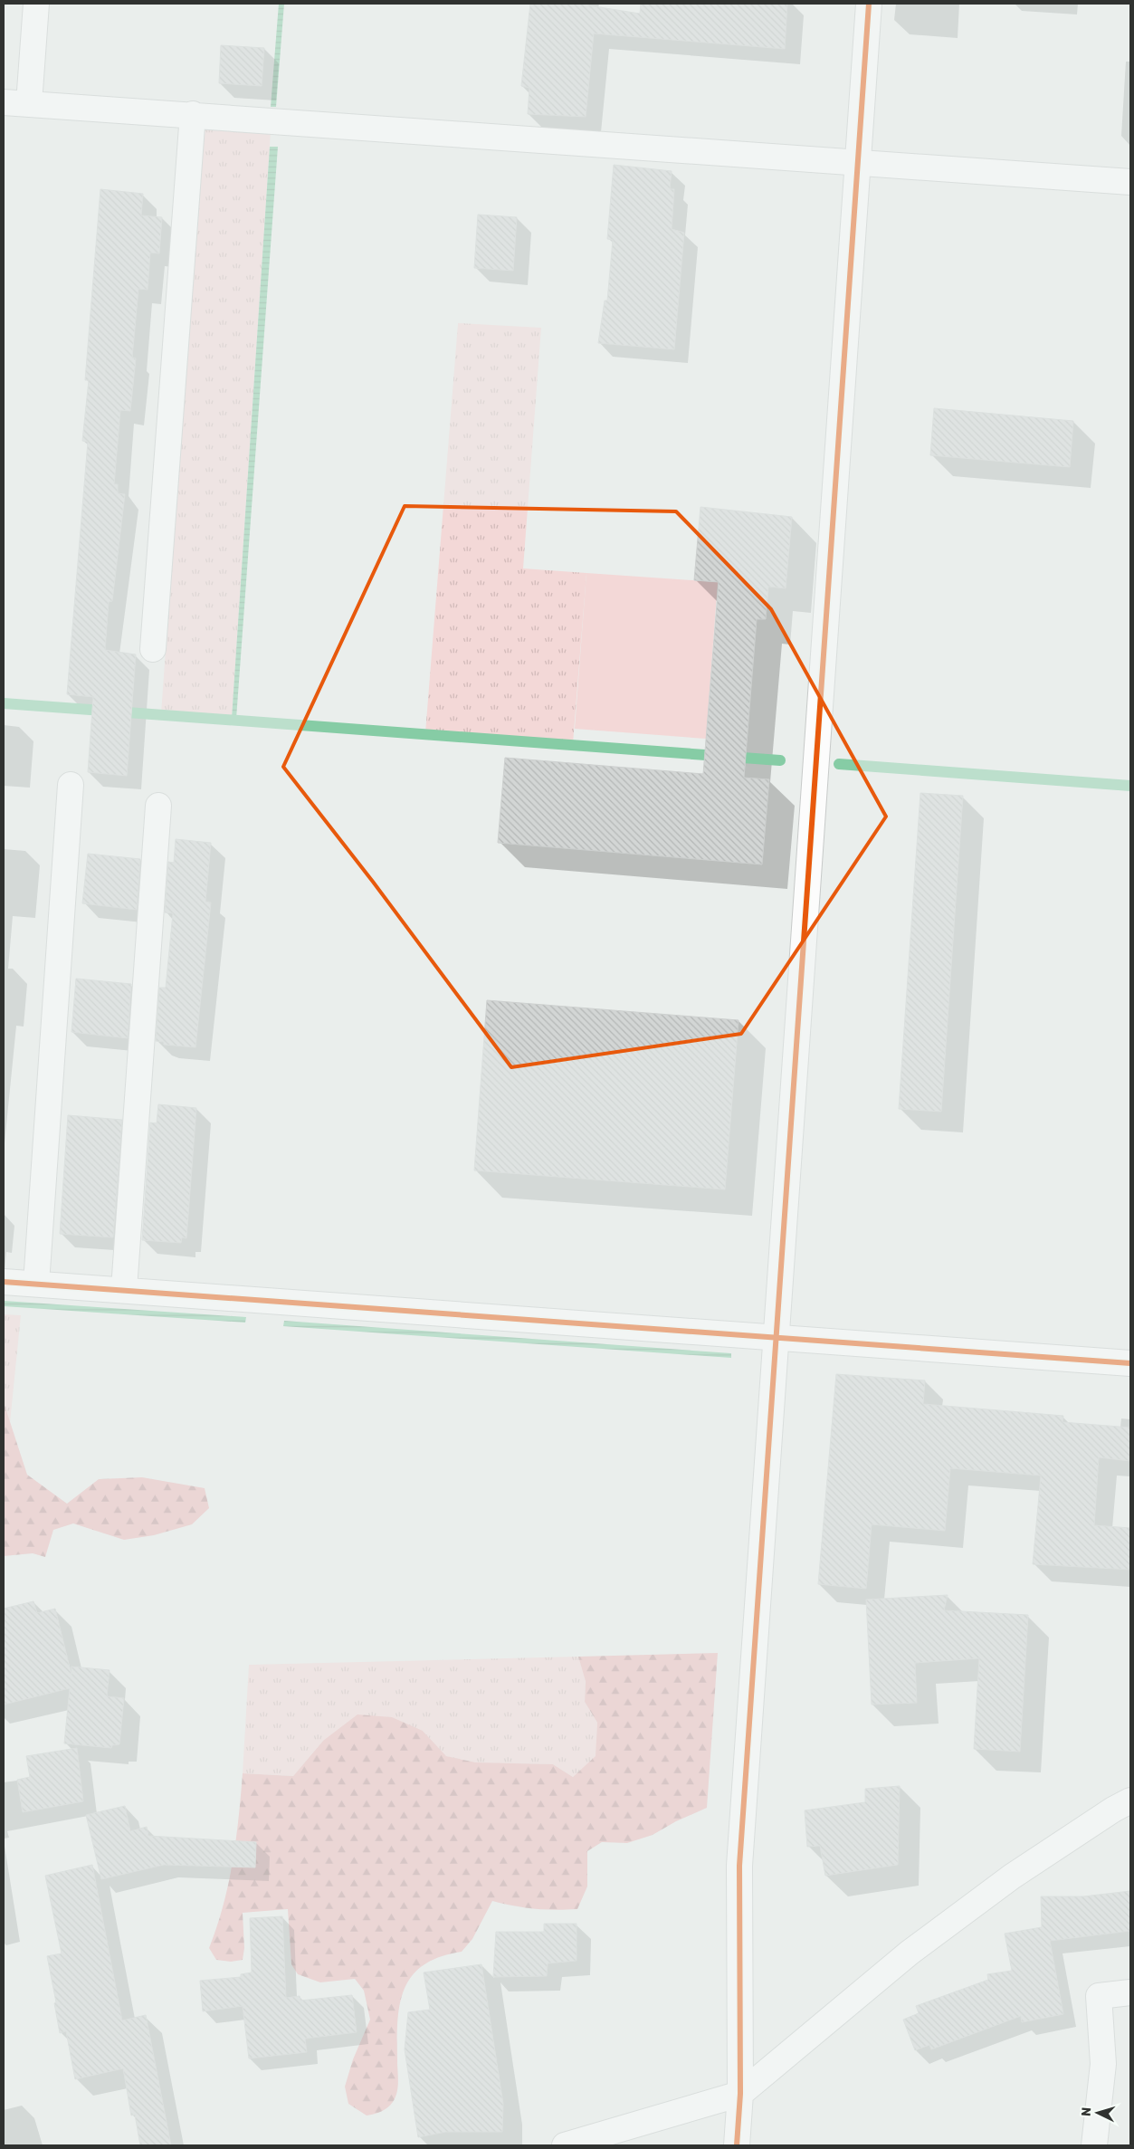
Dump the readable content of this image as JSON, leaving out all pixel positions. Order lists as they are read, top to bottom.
{
  "north": "left"
}
